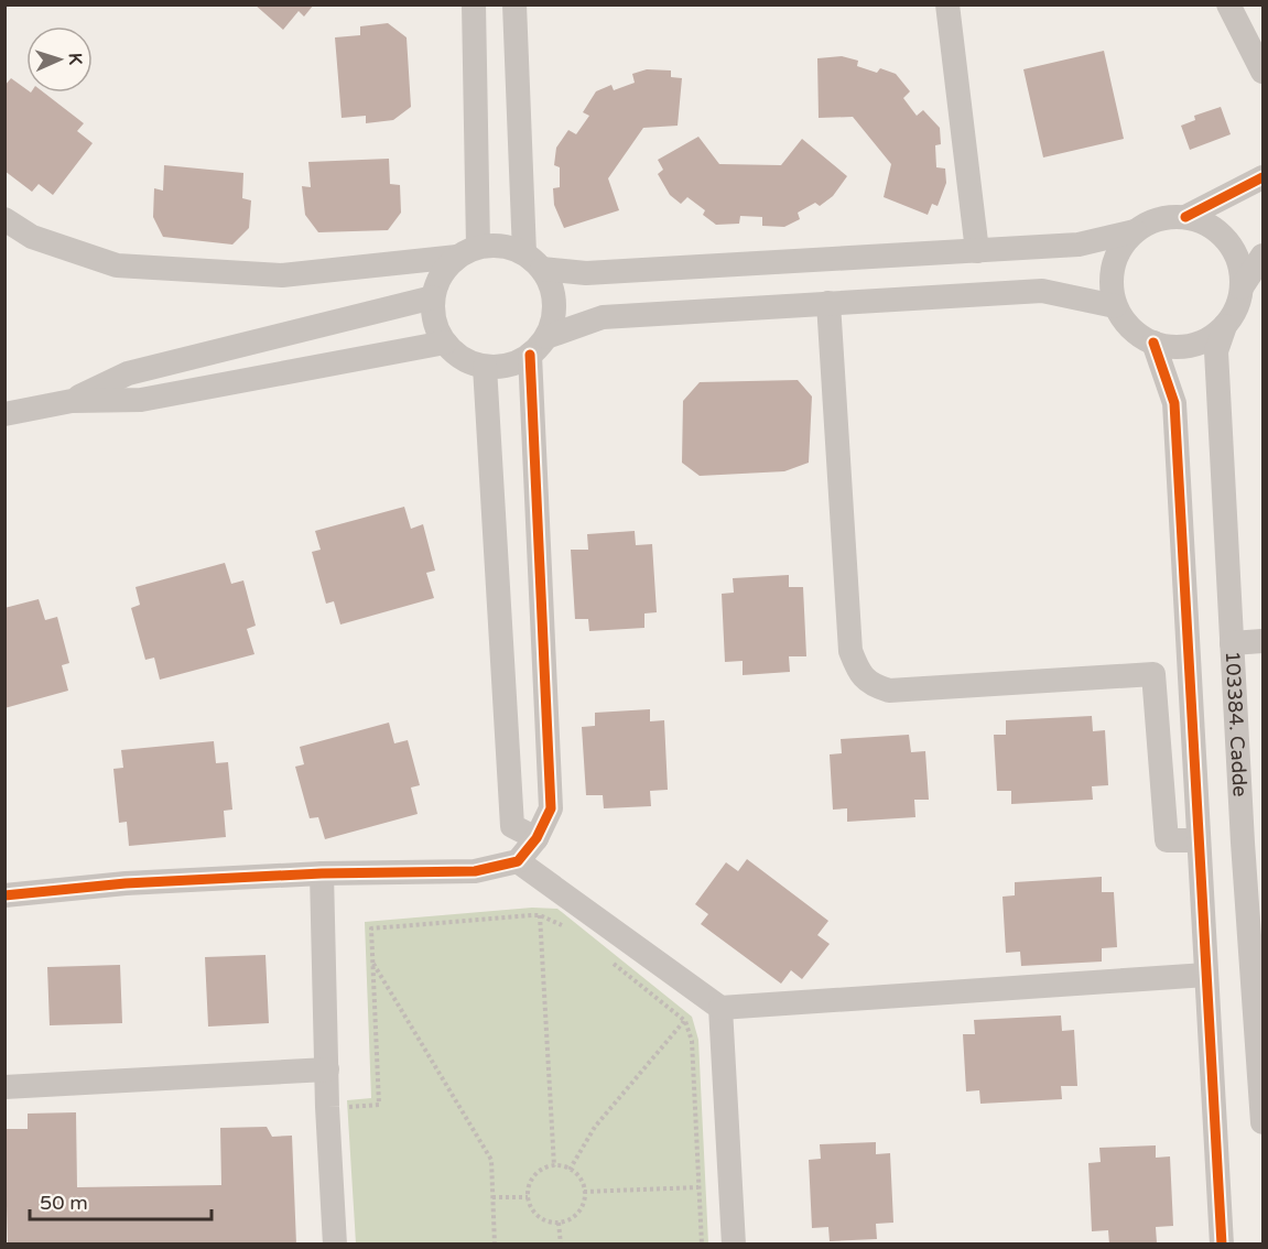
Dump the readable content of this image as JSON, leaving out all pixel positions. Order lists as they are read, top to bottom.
{
  "streets": {
    "street": ["103384. Cadde"]
  },
  "scale_bar": "50 m",
  "north": "right"
}
